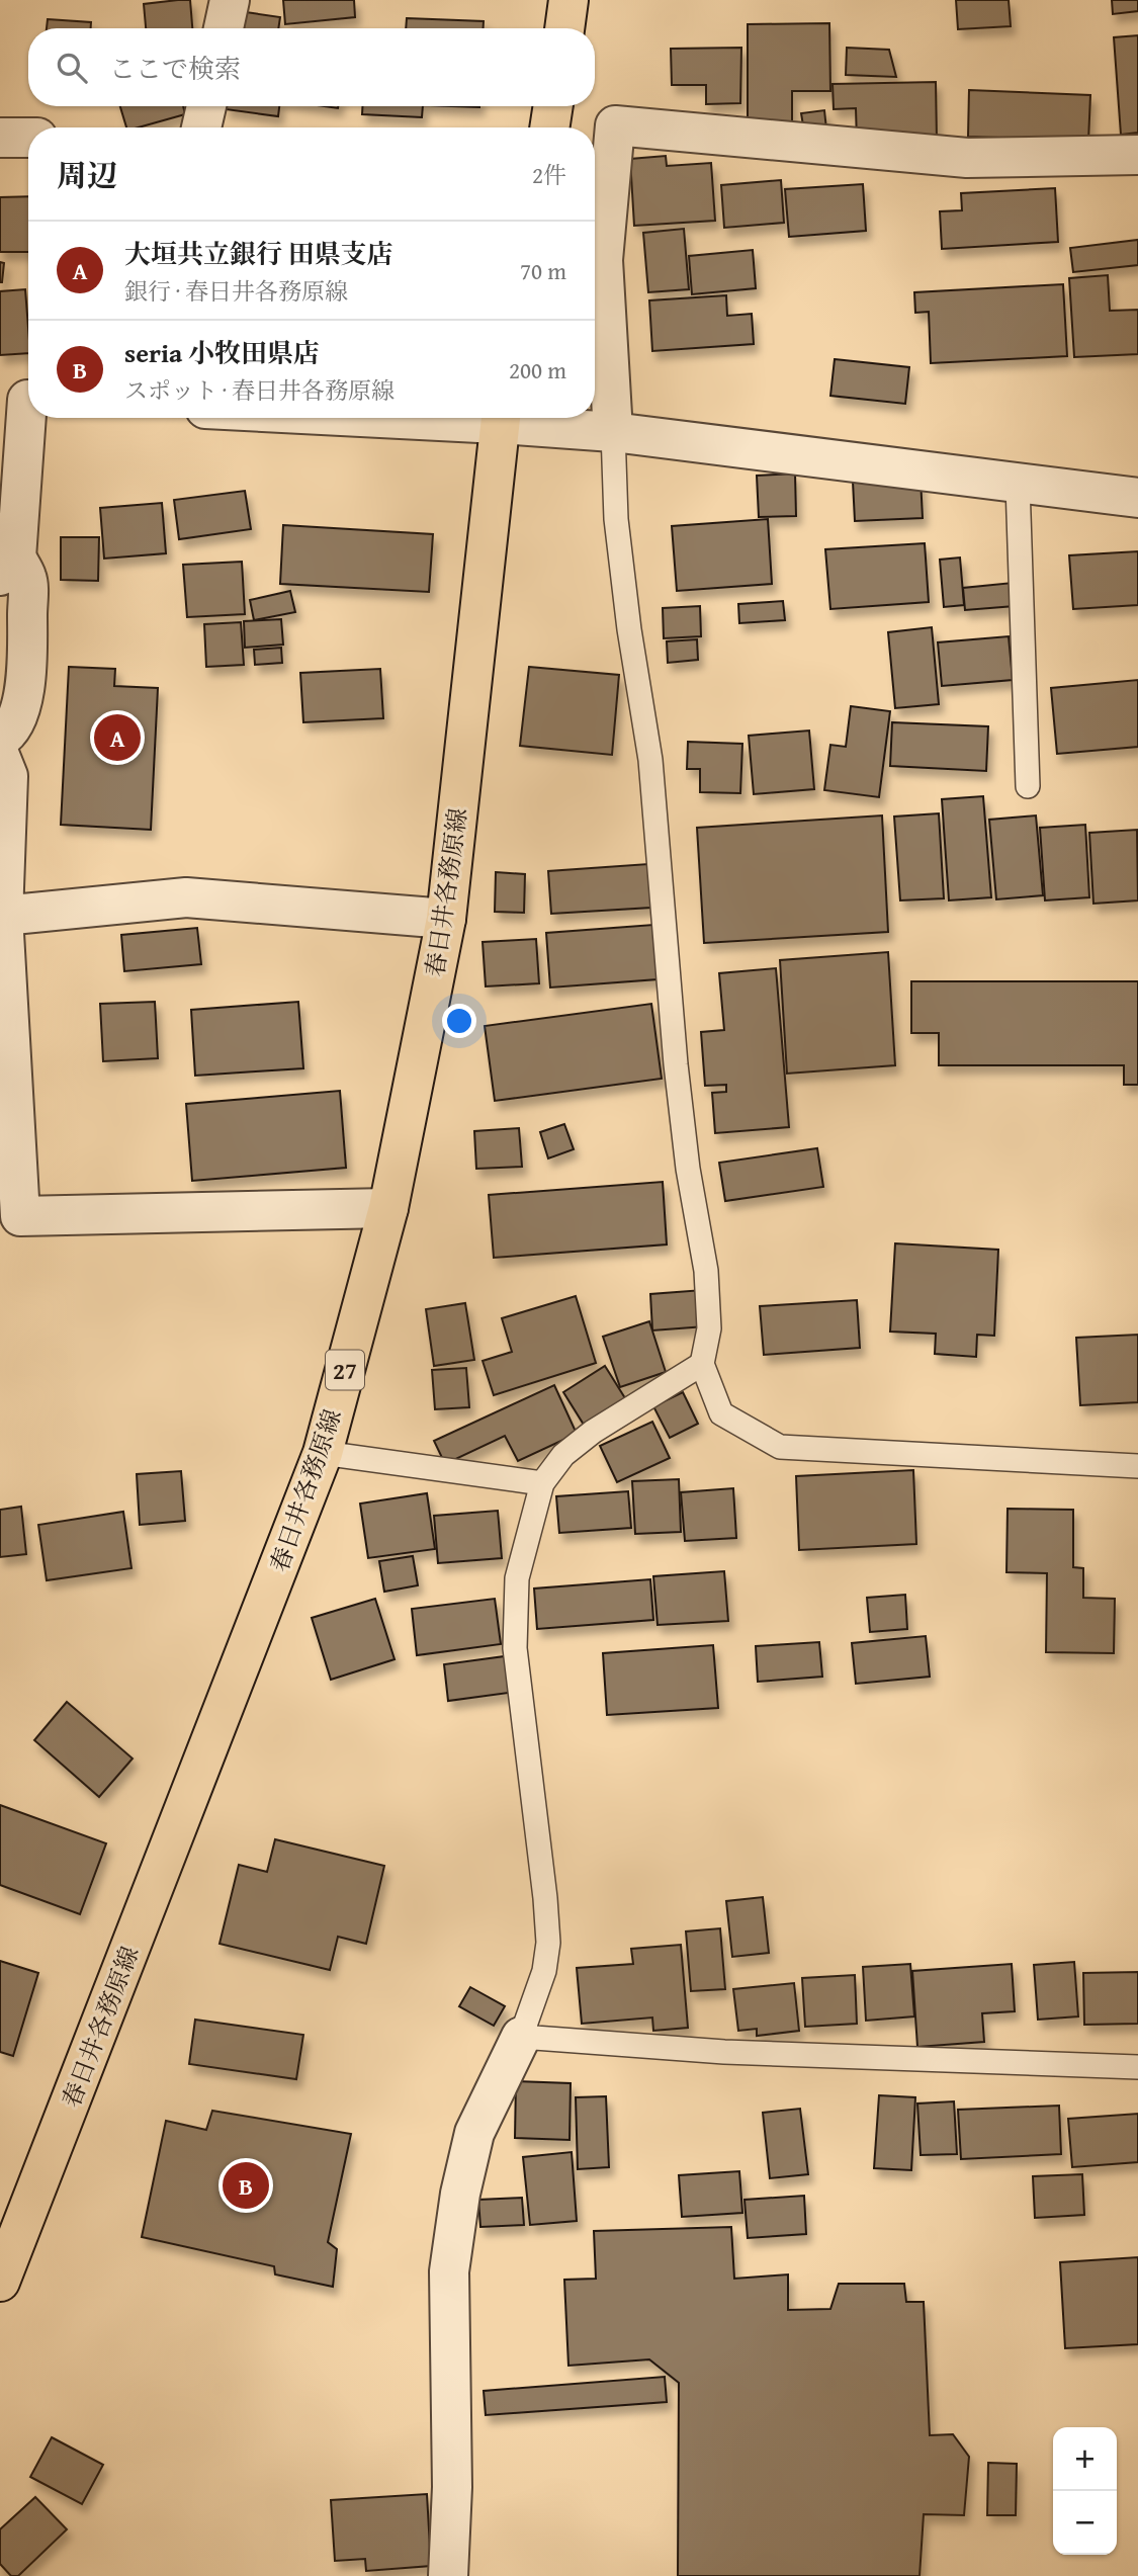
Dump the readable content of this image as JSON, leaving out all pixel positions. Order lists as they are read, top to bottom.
{
  "streets": {
    "main road": ["春日井各務原線", "27"]
  },
  "page": {
    "search": "ここで検索",
    "heading": ["周辺", "2件"],
    "list": [
      {
        "mark": "A",
        "name": "大垣共立銀行 田県支店",
        "note": "銀行 · 春日井各務原線",
        "value": "70 m"
      },
      {
        "mark": "B",
        "name": "seria 小牧田県店",
        "note": "スポット · 春日井各務原線",
        "value": "200 m"
      }
    ],
    "pins": ["A", "B"],
    "map_buttons": ["+", "−"]
  }
}
